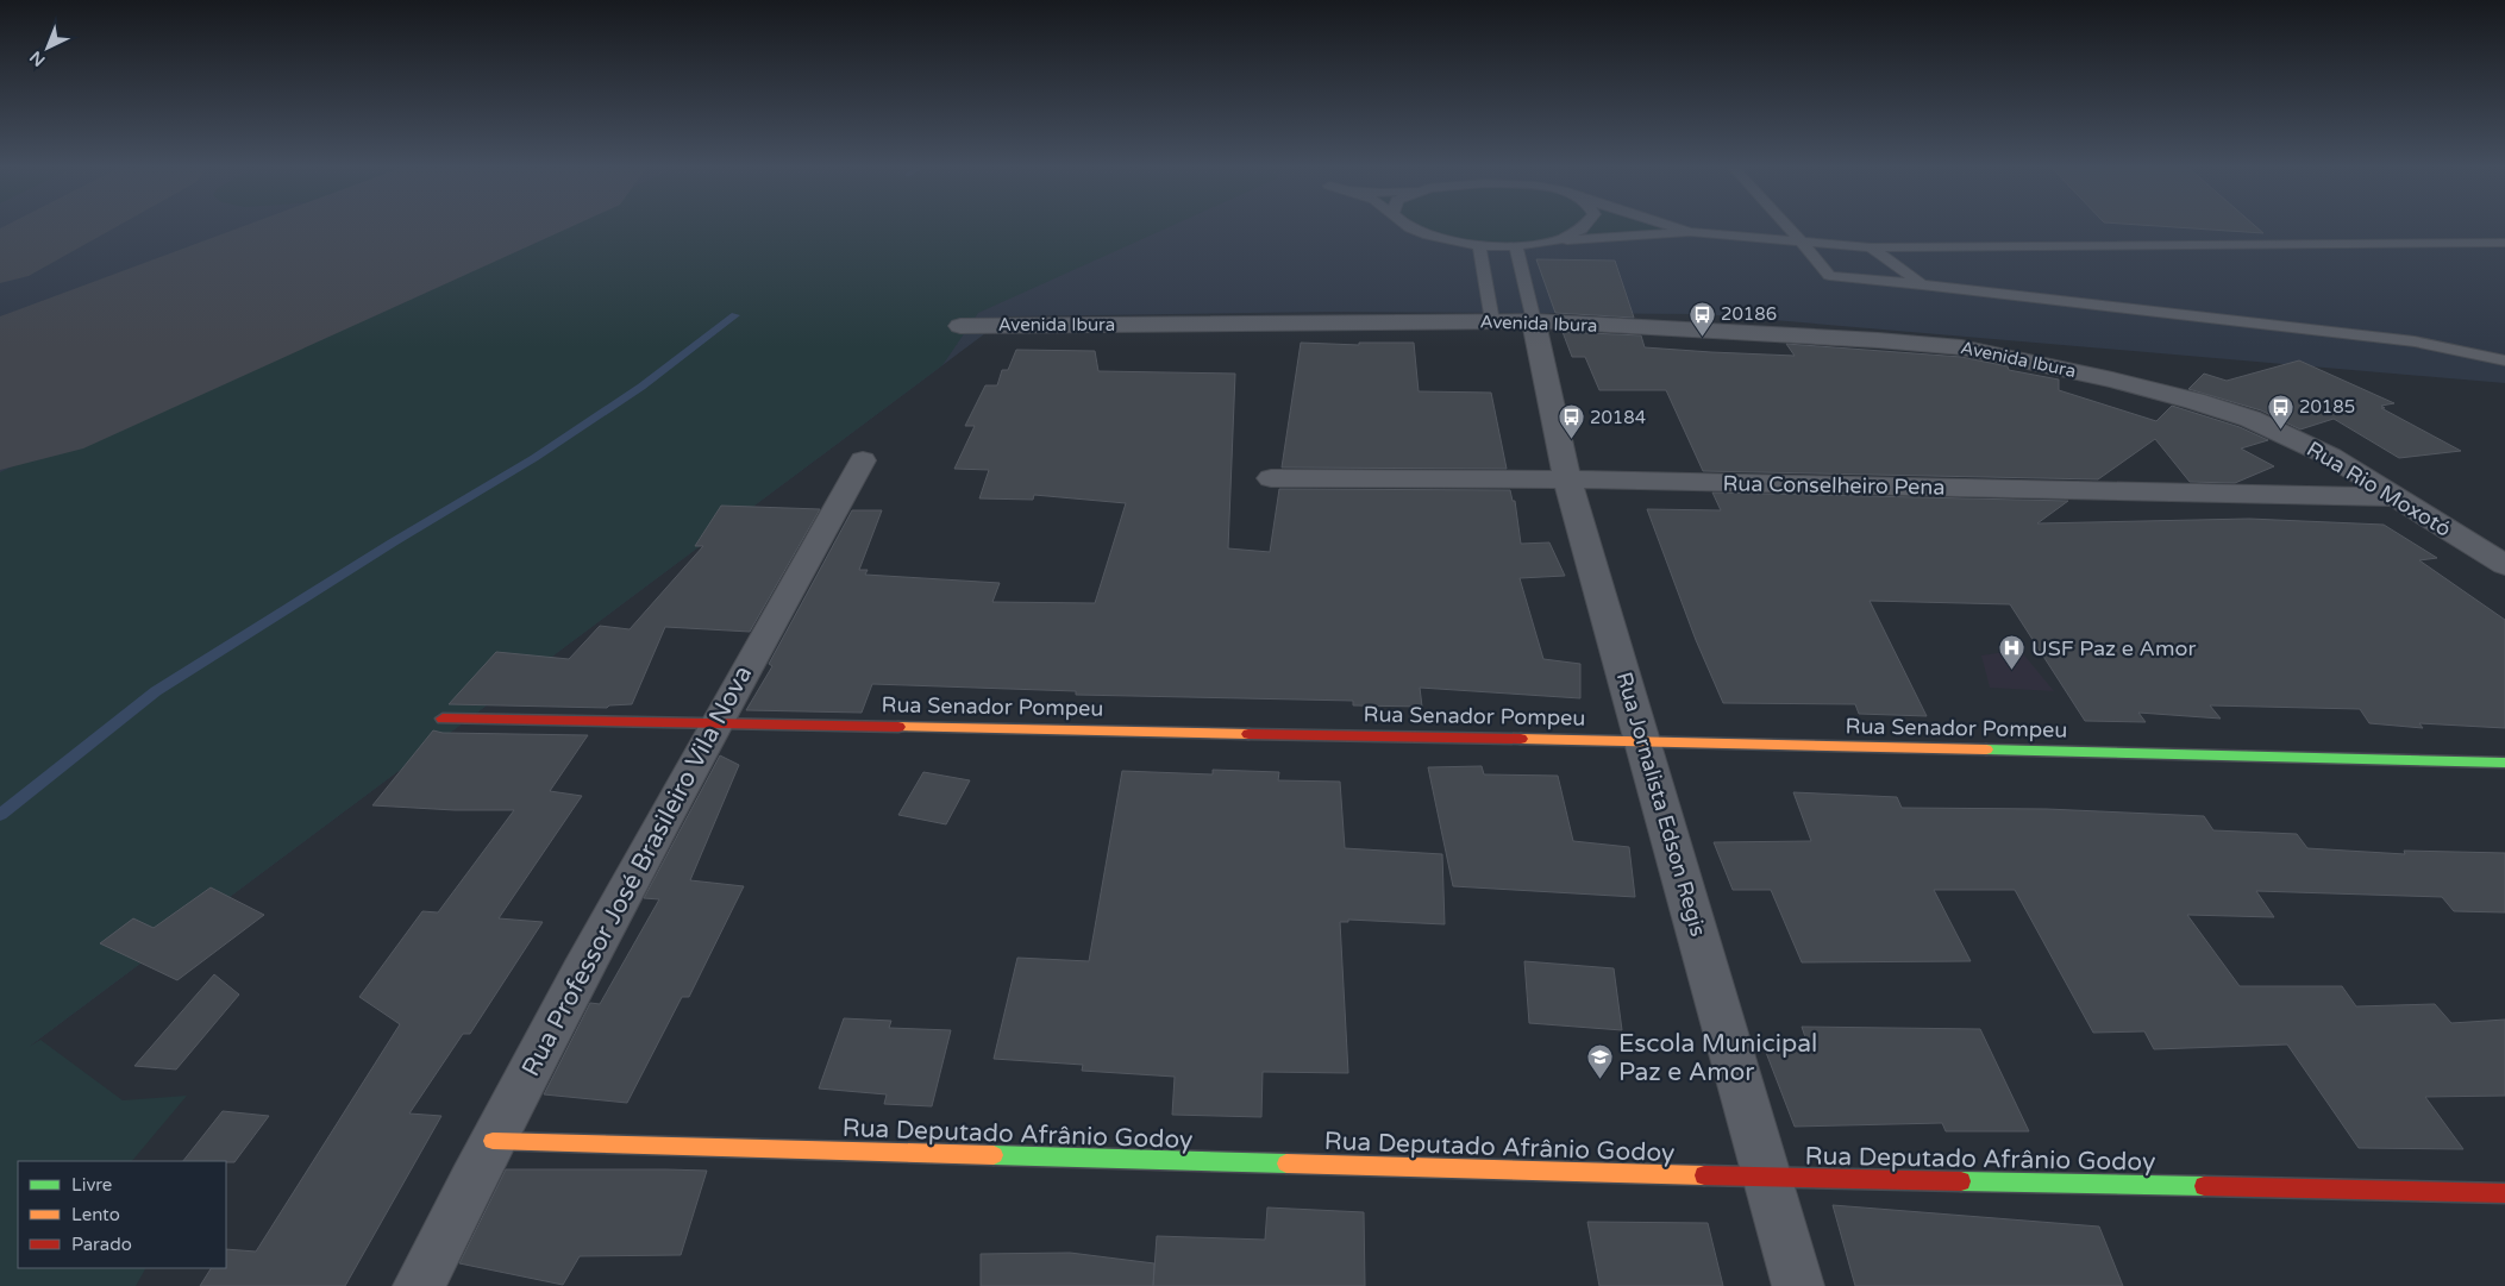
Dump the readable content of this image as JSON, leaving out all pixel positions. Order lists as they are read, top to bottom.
{
  "streets": {
    "street": [
      "Avenida Ibura",
      "Rua Conselheiro Pena",
      "Rua Rio Moxotó",
      "Rua Senador Pompeu",
      "Rua Jornalista Edson Regis",
      "Rua Professor José Brasileiro Vila Nova",
      "Rua Deputado Afrânio Godoy"
    ]
  },
  "crossings": [
    ["Avenida Ibura", "Rua Rio Moxotó"],
    ["Avenida Ibura", "Rua Jornalista Edson Regis"],
    ["Rua Conselheiro Pena", "Rua Rio Moxotó"],
    ["Rua Conselheiro Pena", "Rua Jornalista Edson Regis"],
    ["Rua Senador Pompeu", "Rua Jornalista Edson Regis"],
    ["Rua Senador Pompeu", "Rua Professor José Brasileiro Vila Nova"],
    ["Rua Jornalista Edson Regis", "Rua Deputado Afrânio Godoy"],
    ["Rua Professor José Brasileiro Vila Nova", "Rua Deputado Afrânio Godoy"]
  ],
  "places": {
    "bus stop": ["20186", "20185", "20184"],
    "hospital": ["USF Paz e Amor"],
    "school or university": ["Escola Municipal Paz e Amor"]
  },
  "legend": ["Livre", "Lento", "Parado"],
  "north": "bottom left"
}
